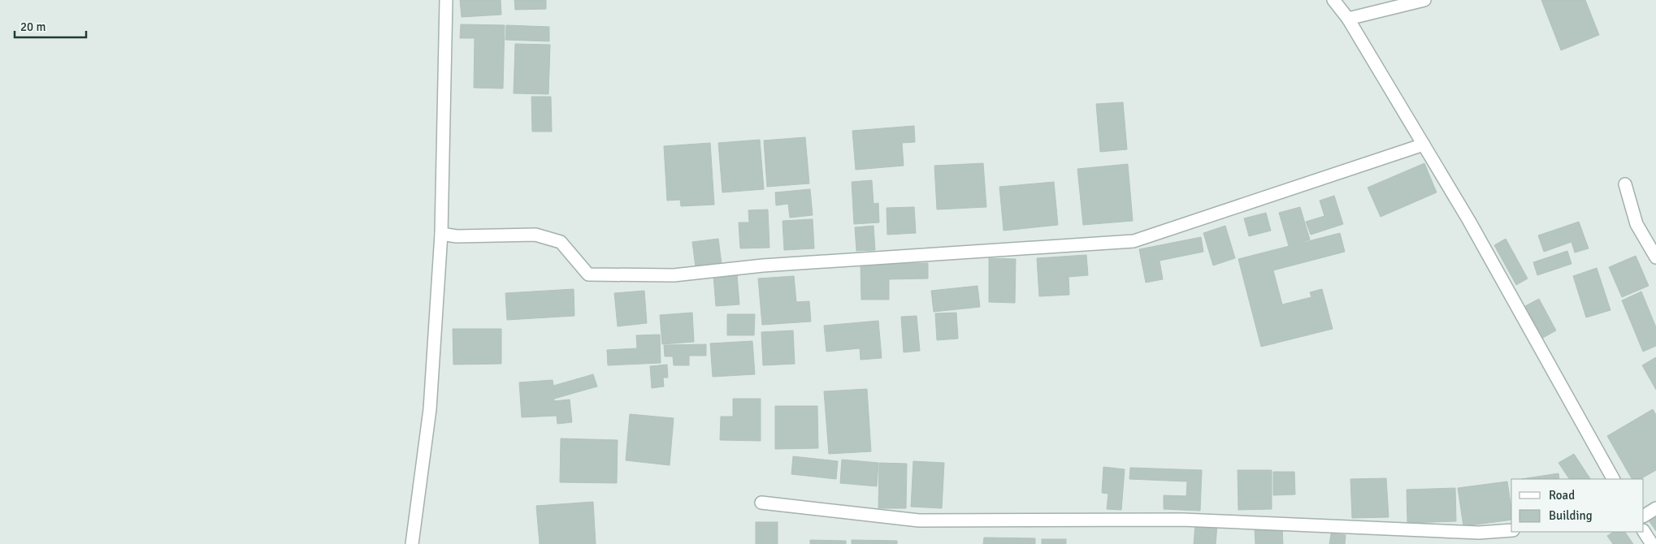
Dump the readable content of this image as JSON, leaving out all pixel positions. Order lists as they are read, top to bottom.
{
  "legend": ["Road", "Building"],
  "scale_bar": "20 m"
}
